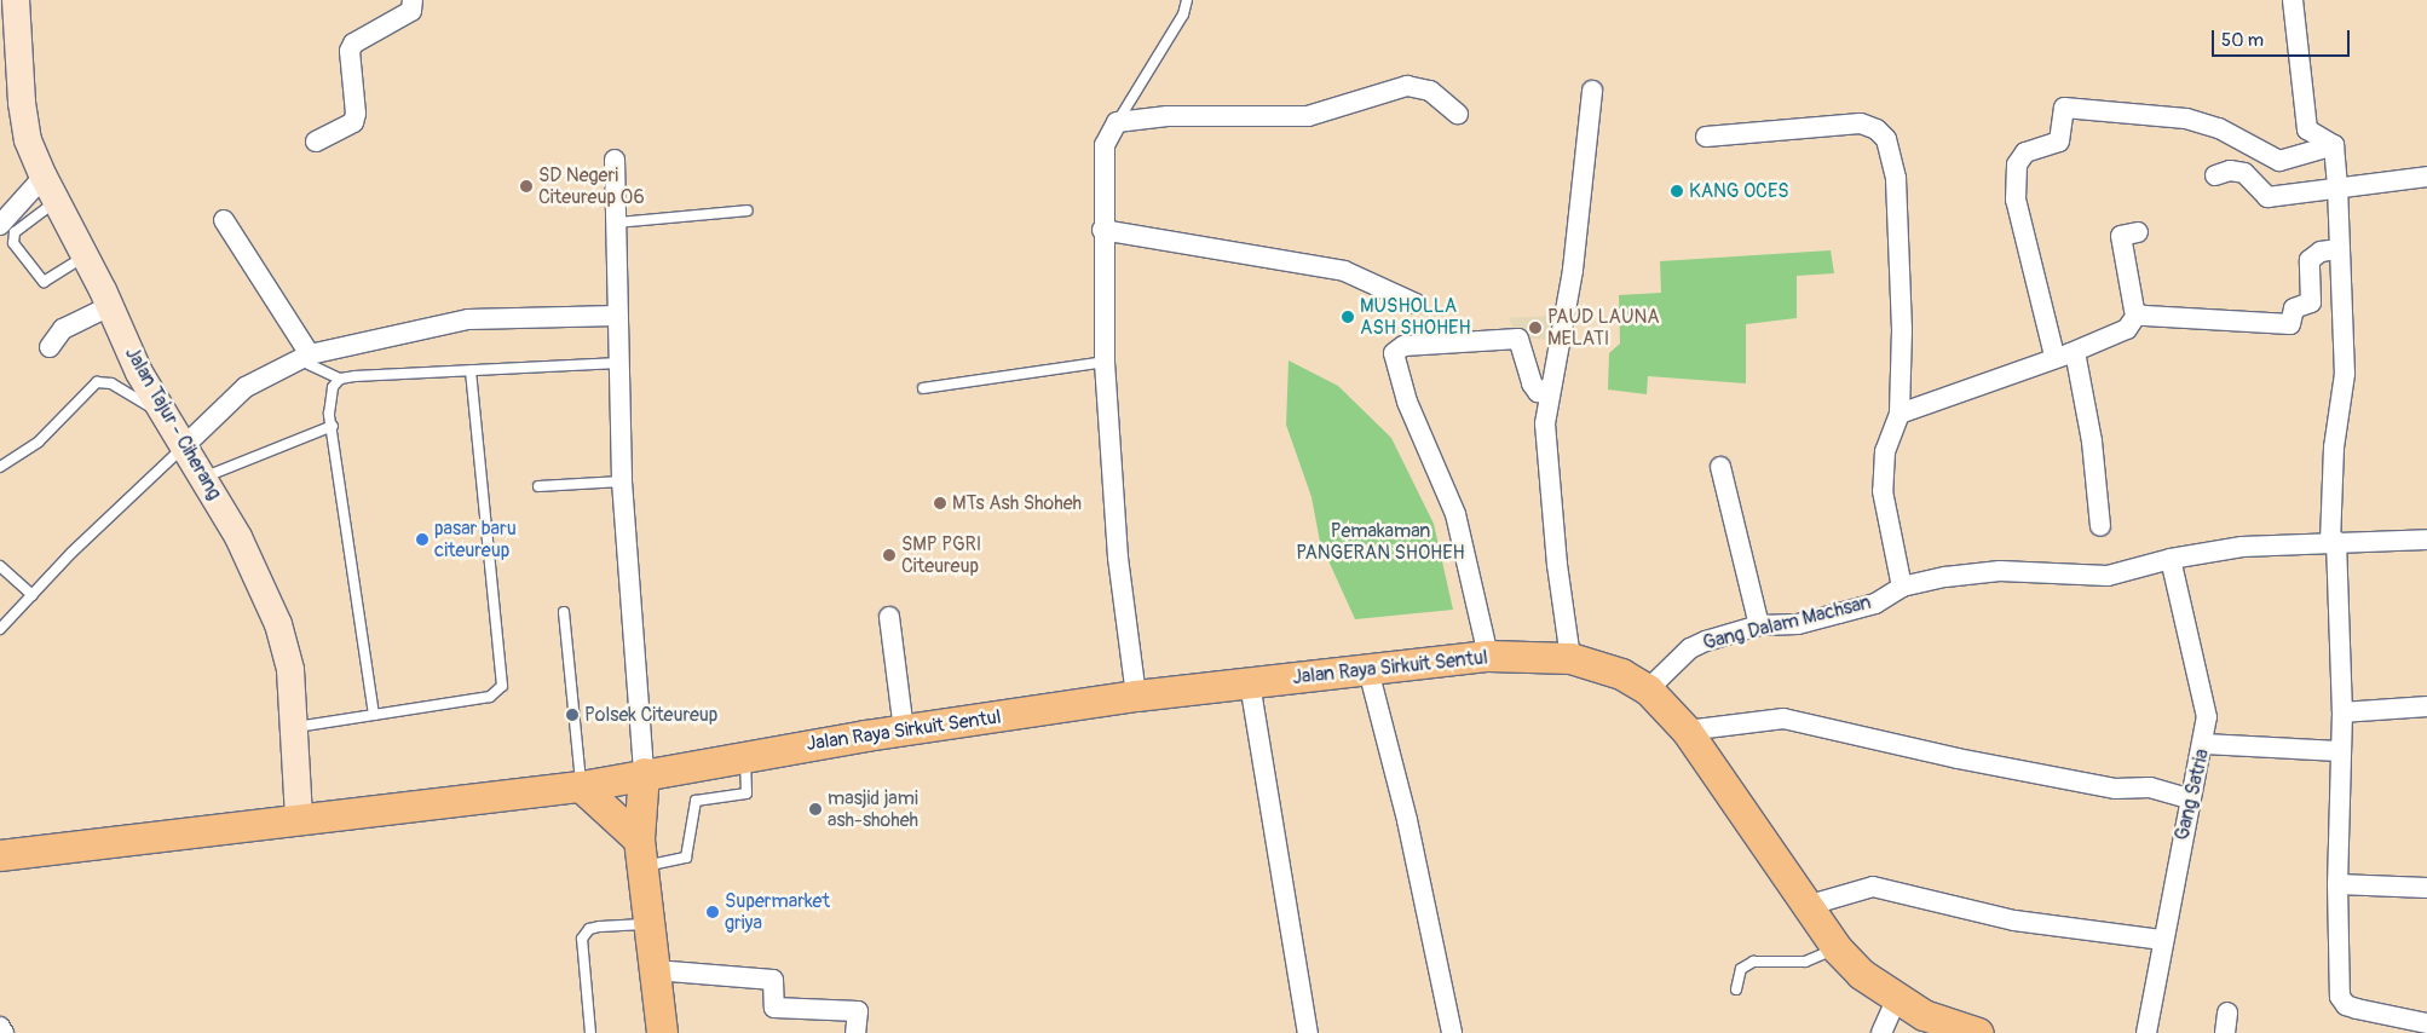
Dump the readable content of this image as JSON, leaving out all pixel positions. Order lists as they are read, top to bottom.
{
  "streets": {
    "main road": ["Jalan Tajur - Ciherang", "Jalan Raya Sirkuit Sentul"],
    "street": ["Gang Dalam Machsan", "Gang Satria"]
  },
  "crossings": [
    ["Jalan Tajur - Ciherang", "Jalan Raya Sirkuit Sentul"],
    ["Gang Dalam Machsan", "Jalan Raya Sirkuit Sentul"]
  ],
  "parks": ["Pemakaman PANGERAN SHOHEH"],
  "places": [
    "SD Negeri Citeureup 06",
    "KANG OCES",
    "MUSHOLLA ASH SHOHEH",
    "PAUD LAUNA MELATI",
    "MTs Ash Shoheh",
    "pasar baru citeureup",
    "SMP PGRI Citeureup",
    "Polsek Citeureup",
    "masjid jami ash-shoheh",
    "Supermarket griya"
  ],
  "scale_bar": "50 m"
}
